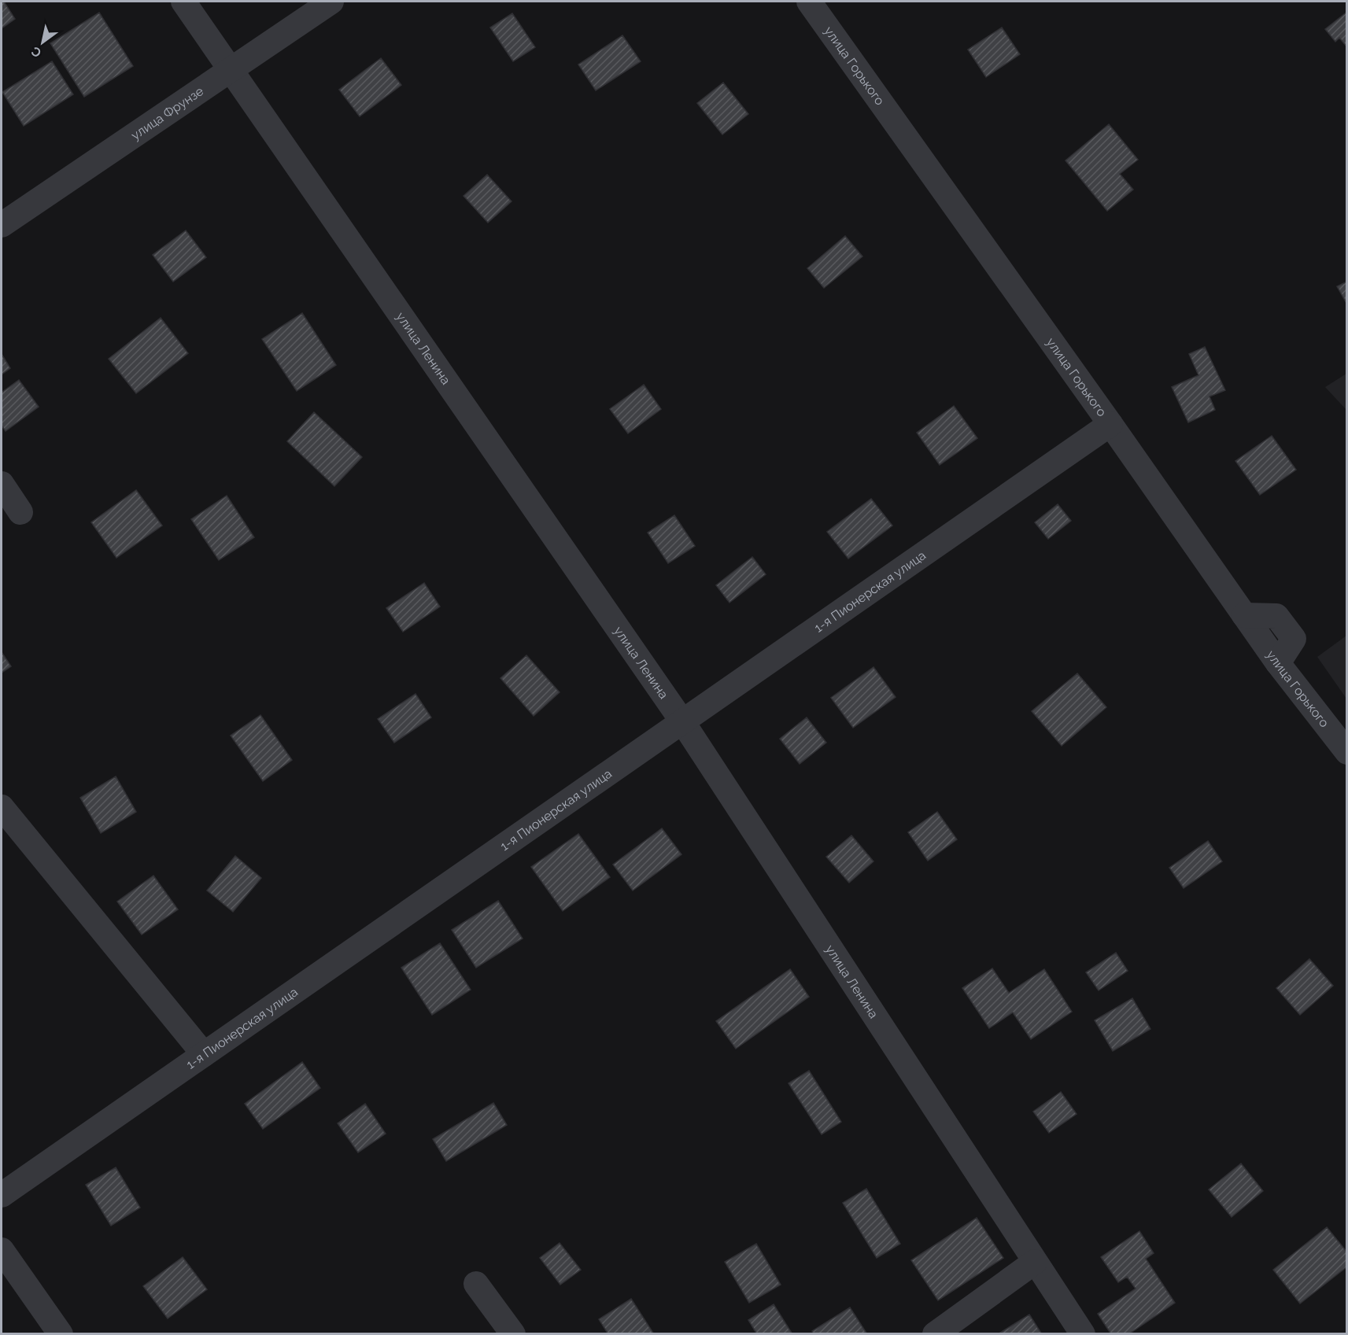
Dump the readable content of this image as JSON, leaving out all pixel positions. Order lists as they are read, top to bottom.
{
  "streets": {
    "street": [
      "улица Горького",
      "улица Фрунзе",
      "улица Ленина",
      "1-я Пионерская улица"
    ]
  },
  "crossings": [
    ["улица Горького", "1-я Пионерская улица"],
    ["улица Фрунзе", "улица Ленина"],
    ["улица Ленина", "1-я Пионерская улица"]
  ],
  "north": "bottom left"
}
